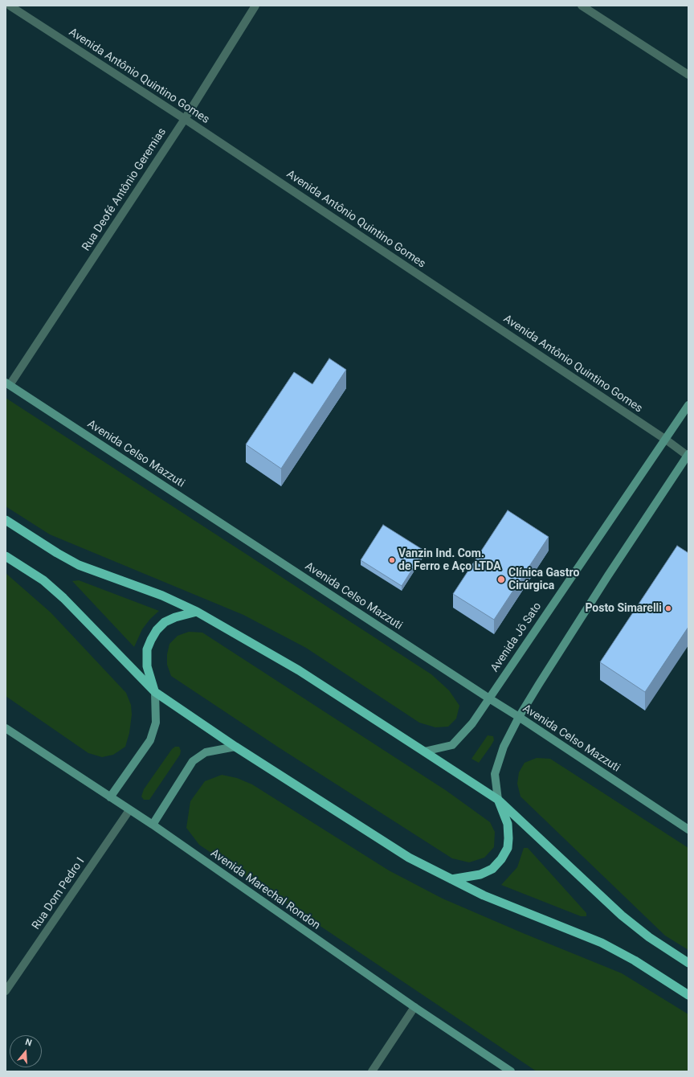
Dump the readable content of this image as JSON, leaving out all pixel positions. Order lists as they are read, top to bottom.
{
  "streets": {
    "main road": ["Avenida Celso Mazzuti", "Avenida Jô Sato", "Avenida Marechal Rondon"],
    "street": ["Avenida Antônio Quintino Gomes", "Rua Deofé Antônio Geremias", "Rua Dom Pedro I"]
  },
  "crossings": [
    ["Avenida Antônio Quintino Gomes", "Rua Deofé Antônio Geremias"],
    ["Avenida Antônio Quintino Gomes", "Avenida Jô Sato"],
    ["Rua Deofé Antônio Geremias", "Avenida Celso Mazzuti"],
    ["Avenida Celso Mazzuti", "Avenida Jô Sato"],
    ["Avenida Marechal Rondon", "Rua Dom Pedro I"]
  ],
  "places": ["Vanzin Ind. Com. de Ferro e Aço LTDA", "Clínica Gastro Cirúrgica", "Posto Simarelli"],
  "north": "top"
}
